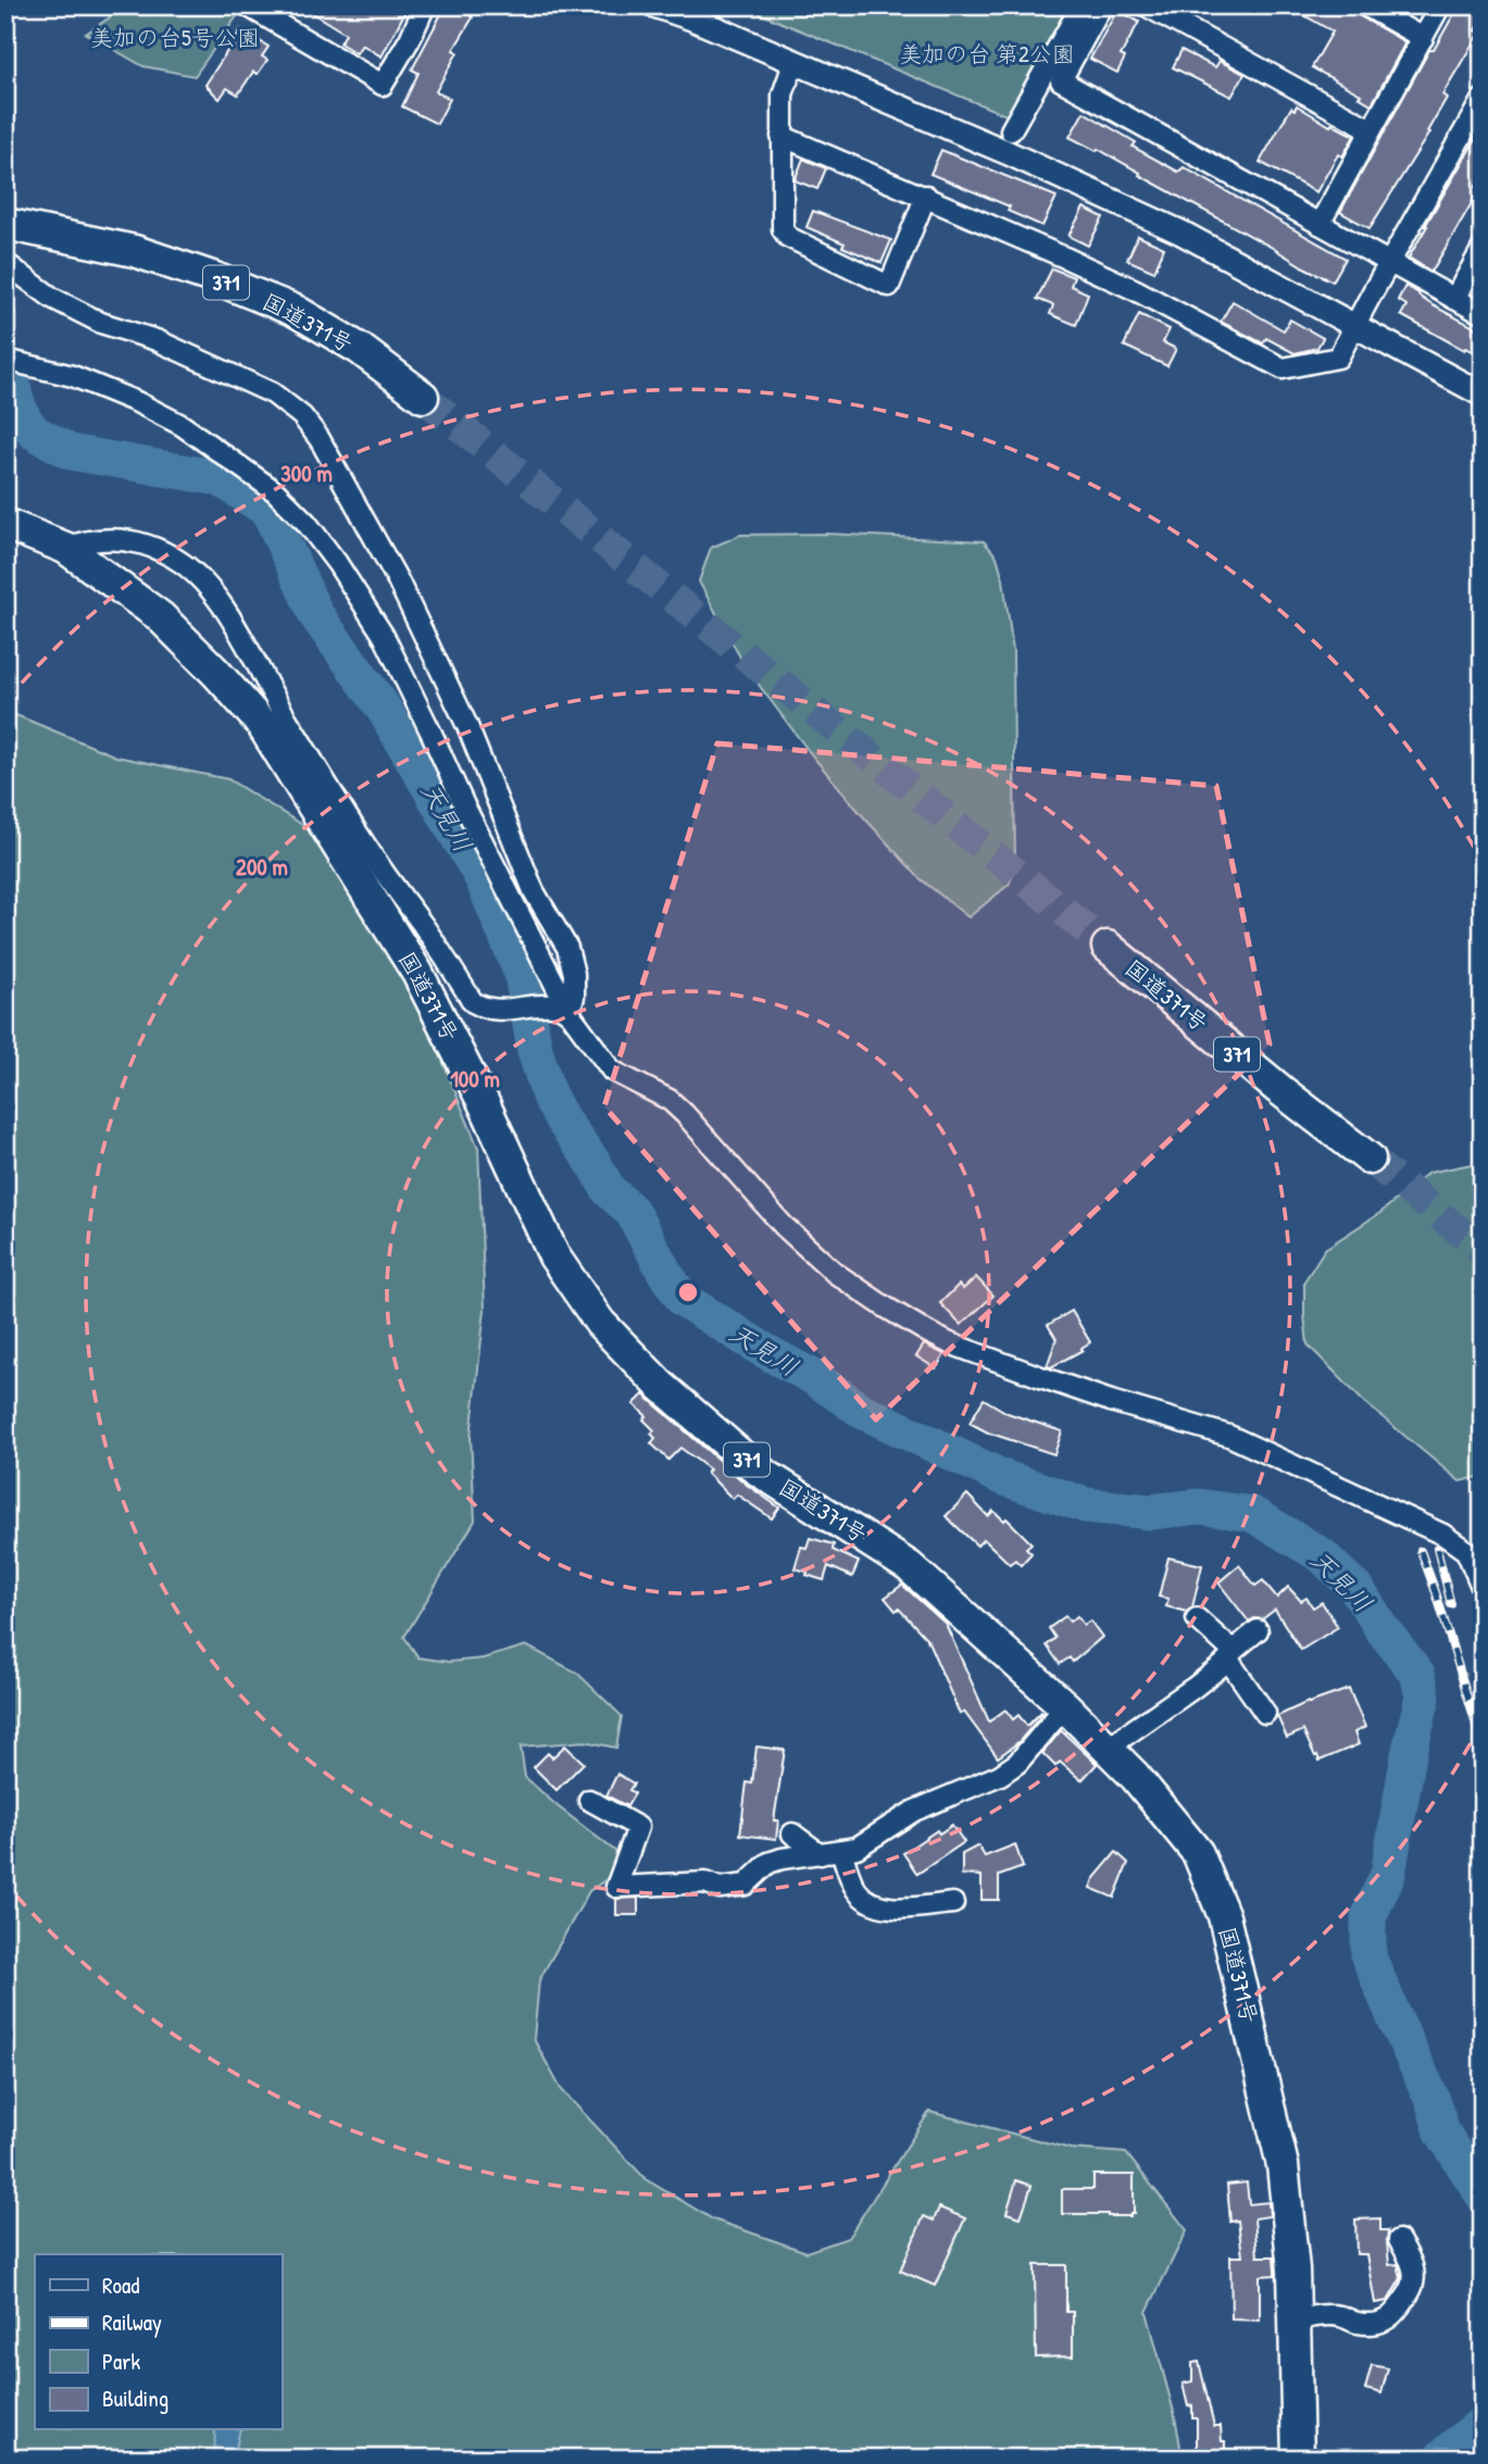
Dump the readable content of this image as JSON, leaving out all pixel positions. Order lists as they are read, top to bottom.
{
  "streets": {
    "highway": ["371", "国道371号"]
  },
  "water": ["天見川"],
  "parks": ["美加の台5号公園", "美加の台 第2公園"],
  "legend": [
    "Road",
    "Railway",
    "Park",
    "Building"
  ],
  "rings": ["300 m", "200 m", "100 m"]
}
